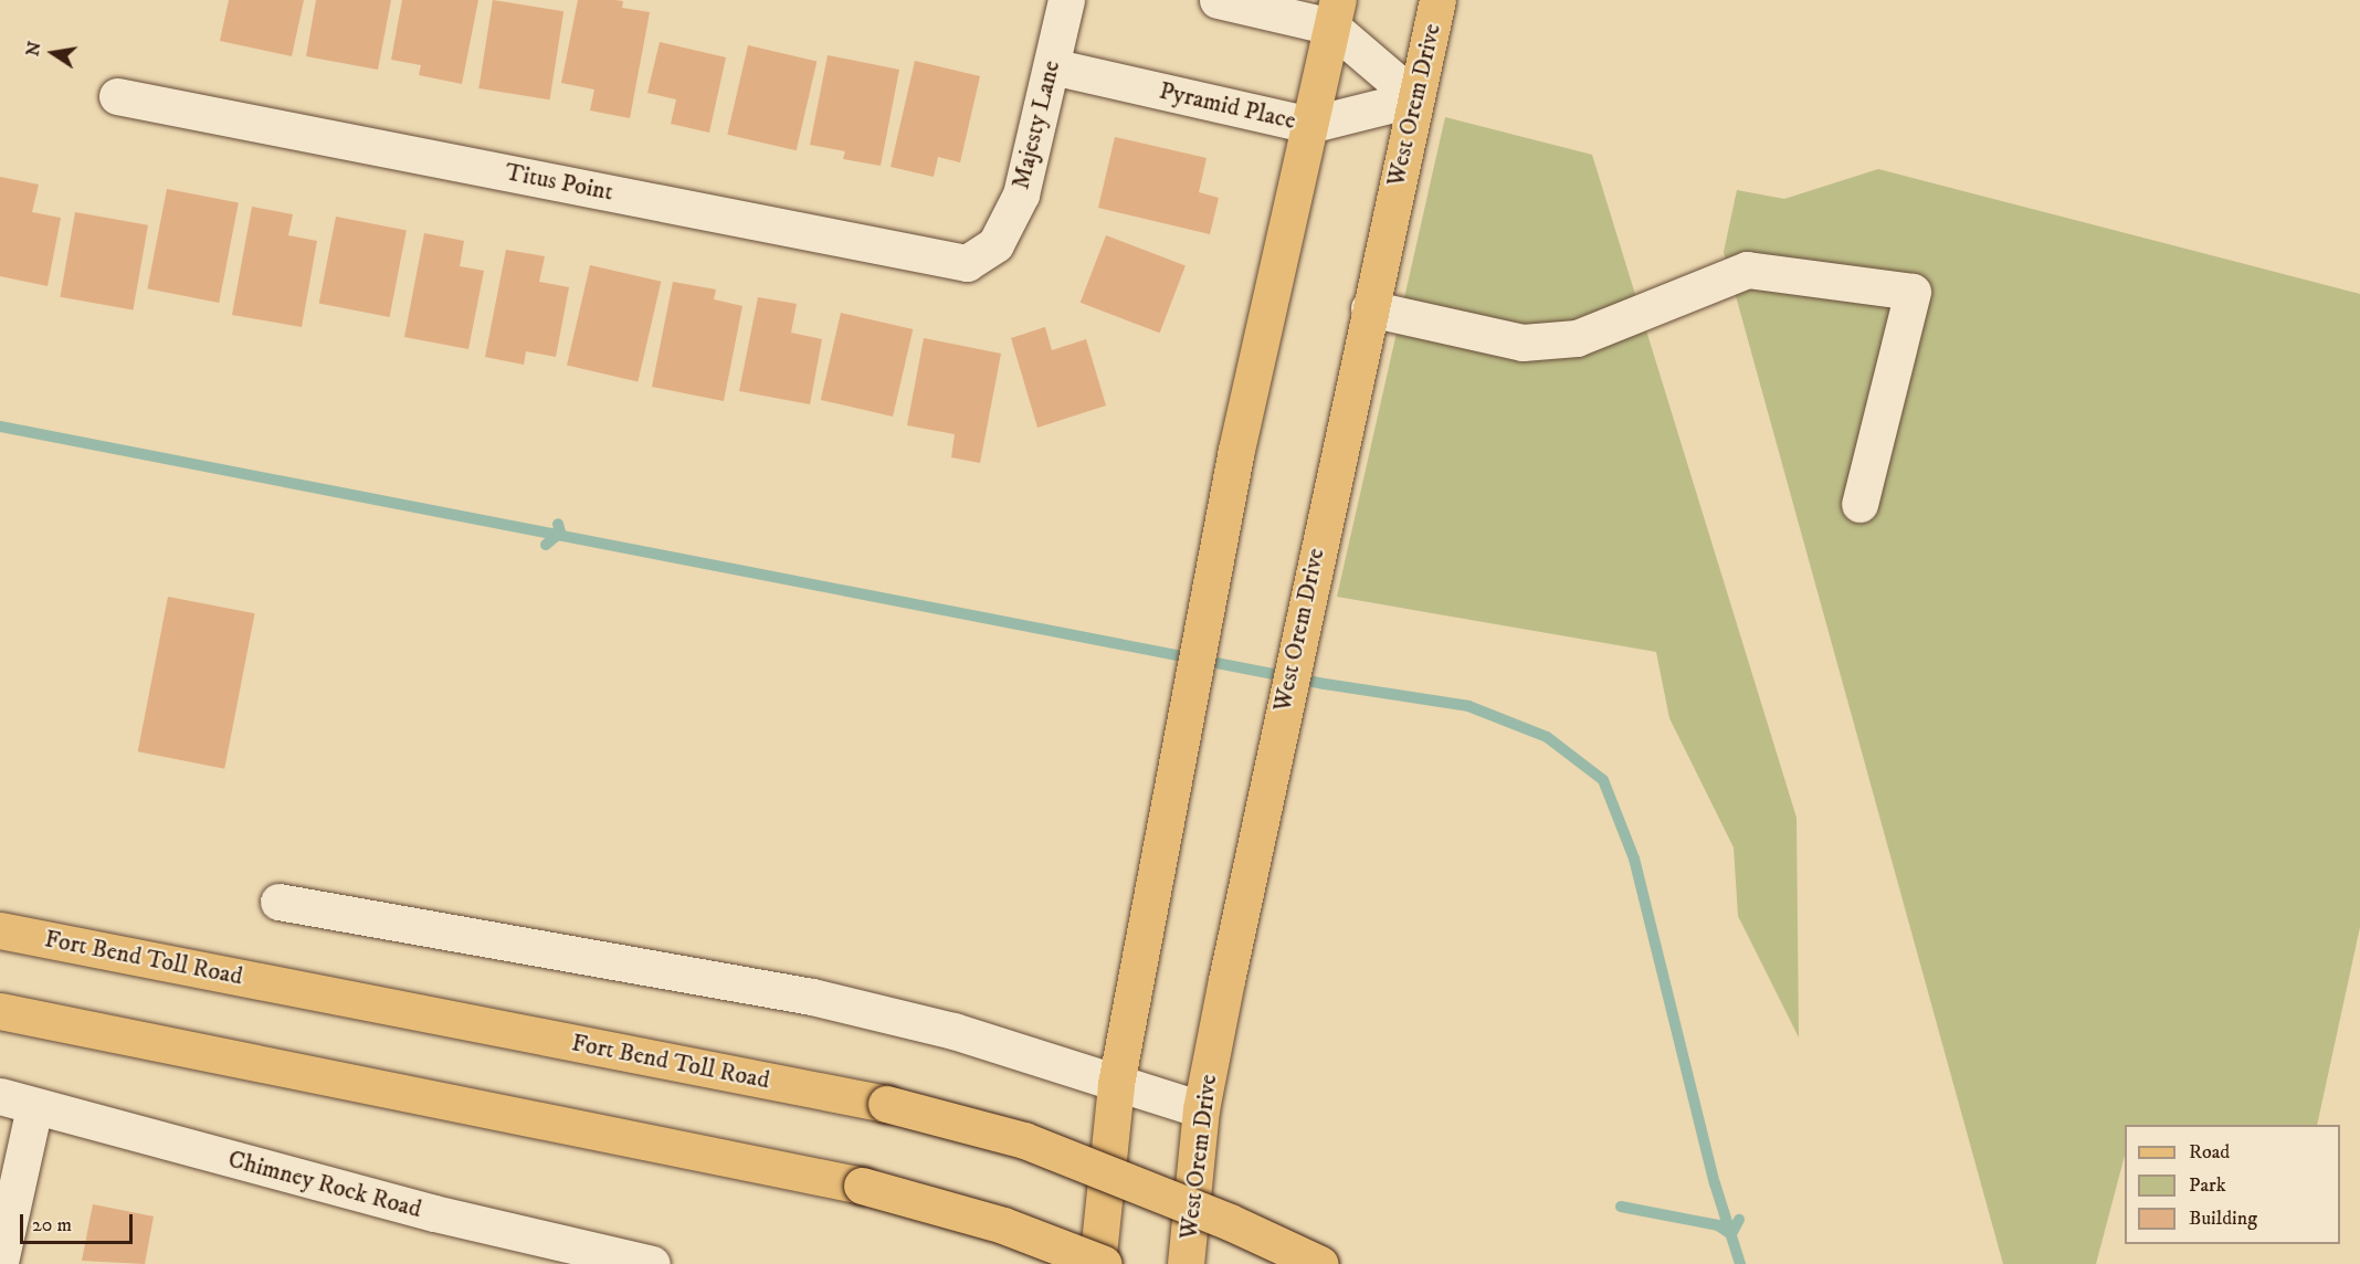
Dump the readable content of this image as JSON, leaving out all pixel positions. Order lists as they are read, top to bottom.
{
  "streets": {
    "main road": ["West Orem Drive", "Fort Bend Toll Road"],
    "street": [
      "Pyramid Place",
      "Majesty Lane",
      "Titus Point",
      "Chimney Rock Road"
    ]
  },
  "crossings": [
    ["West Orem Drive", "Pyramid Place"],
    ["Pyramid Place", "Majesty Lane"],
    ["Majesty Lane", "Titus Point"]
  ],
  "legend": ["Road", "Park", "Building"],
  "scale_bar": "20 m",
  "north": "left"
}
